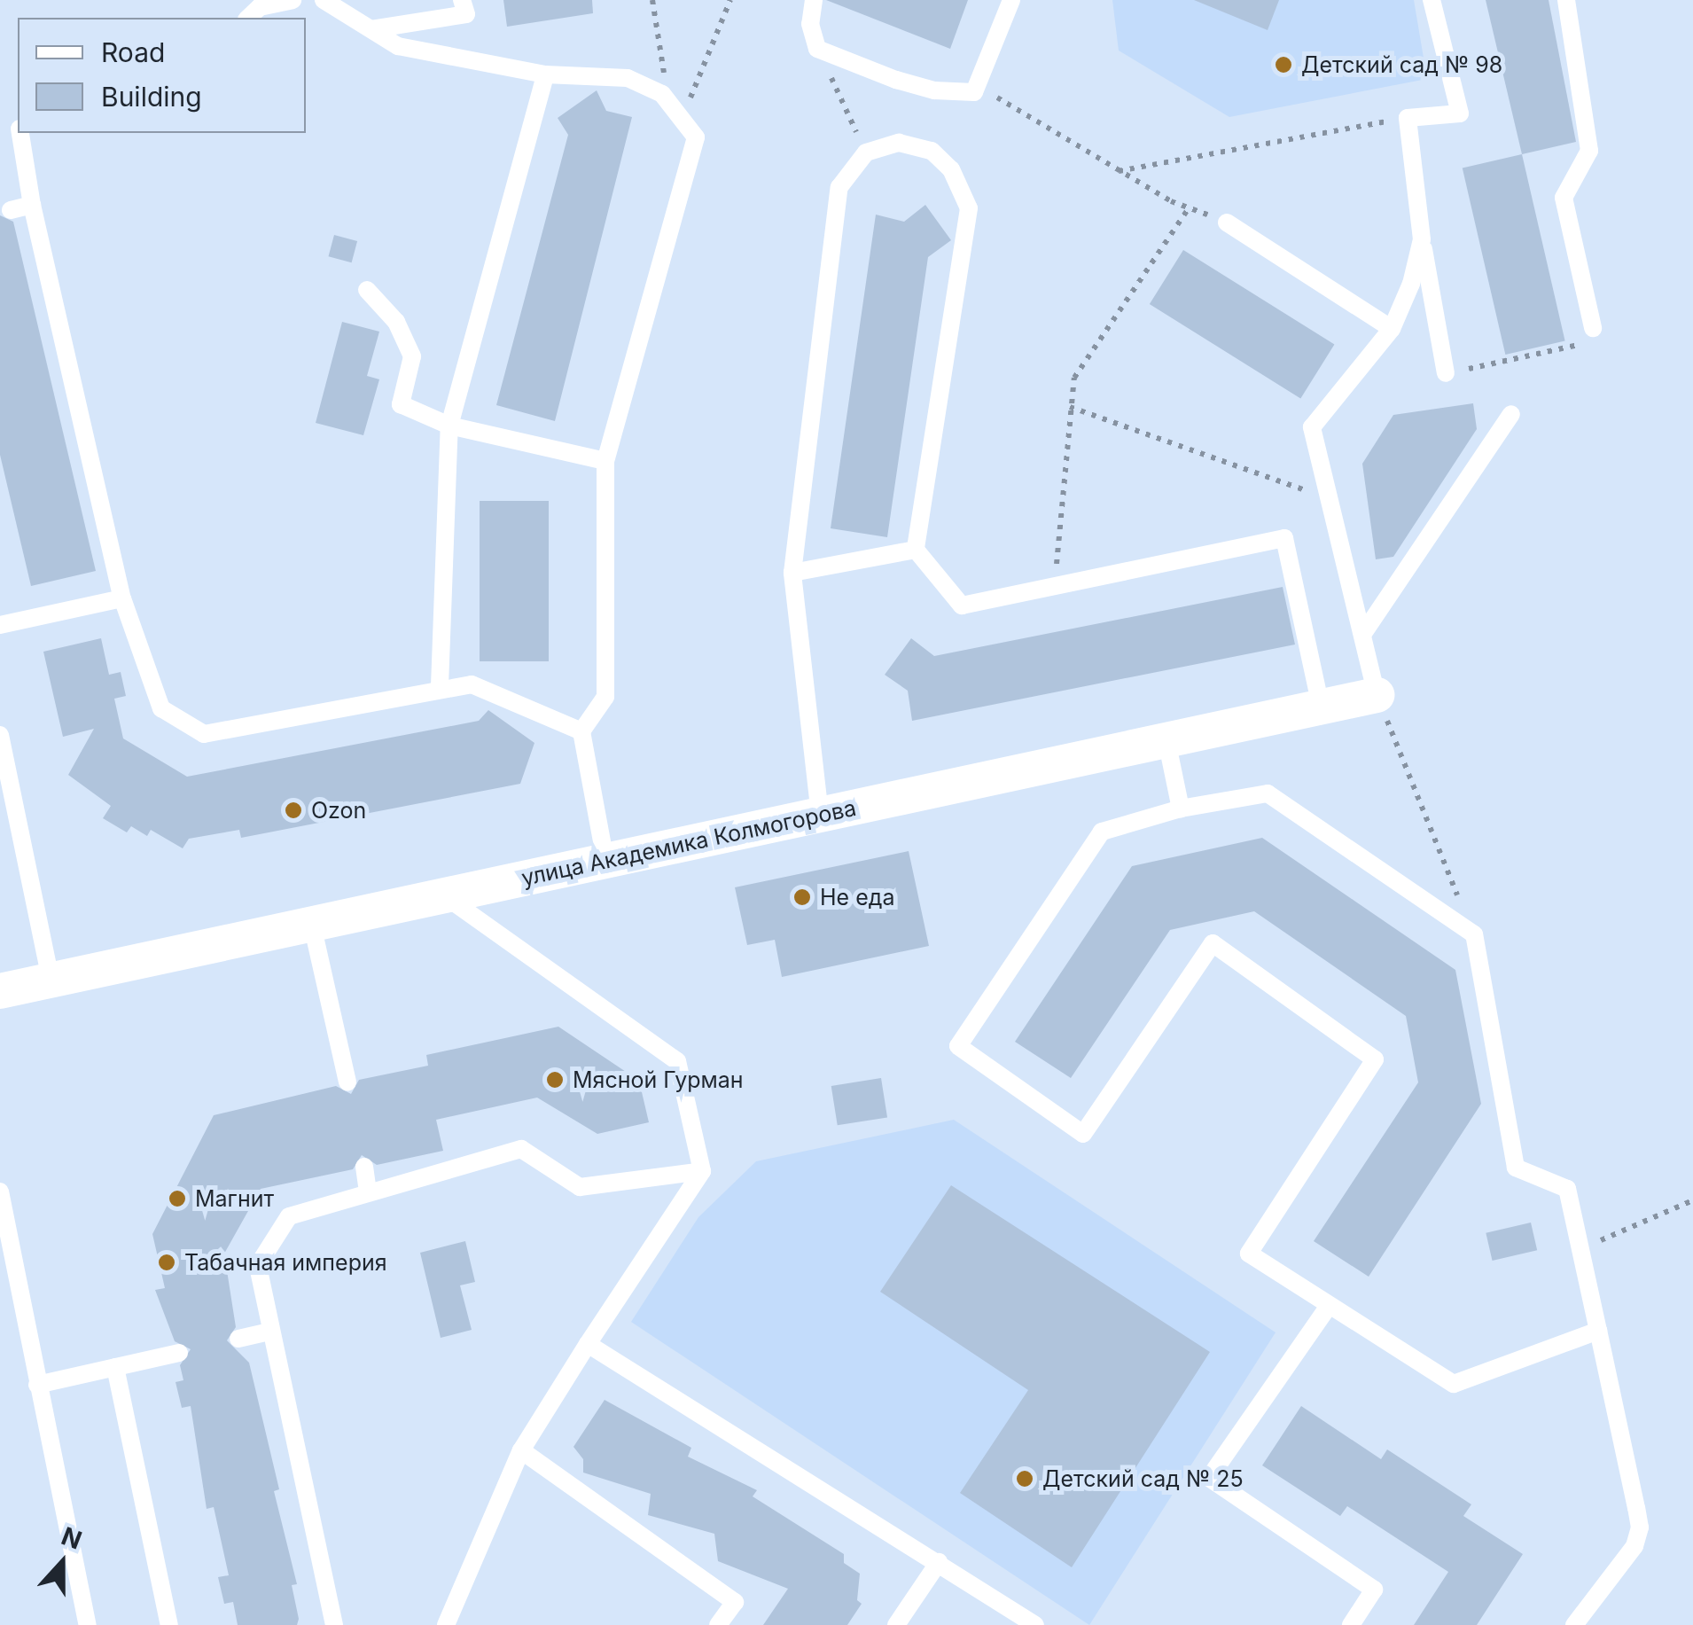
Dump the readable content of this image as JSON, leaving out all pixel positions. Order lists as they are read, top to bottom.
{
  "streets": {
    "street": ["улица Академика Колмогорова"]
  },
  "places": [
    "Детский сад № 98",
    "Ozon",
    "Не еда",
    "Мясной Гурман",
    "Магнит",
    "Табачная империя",
    "Детский сад № 25"
  ],
  "legend": ["Road", "Building"],
  "north": "top"
}
